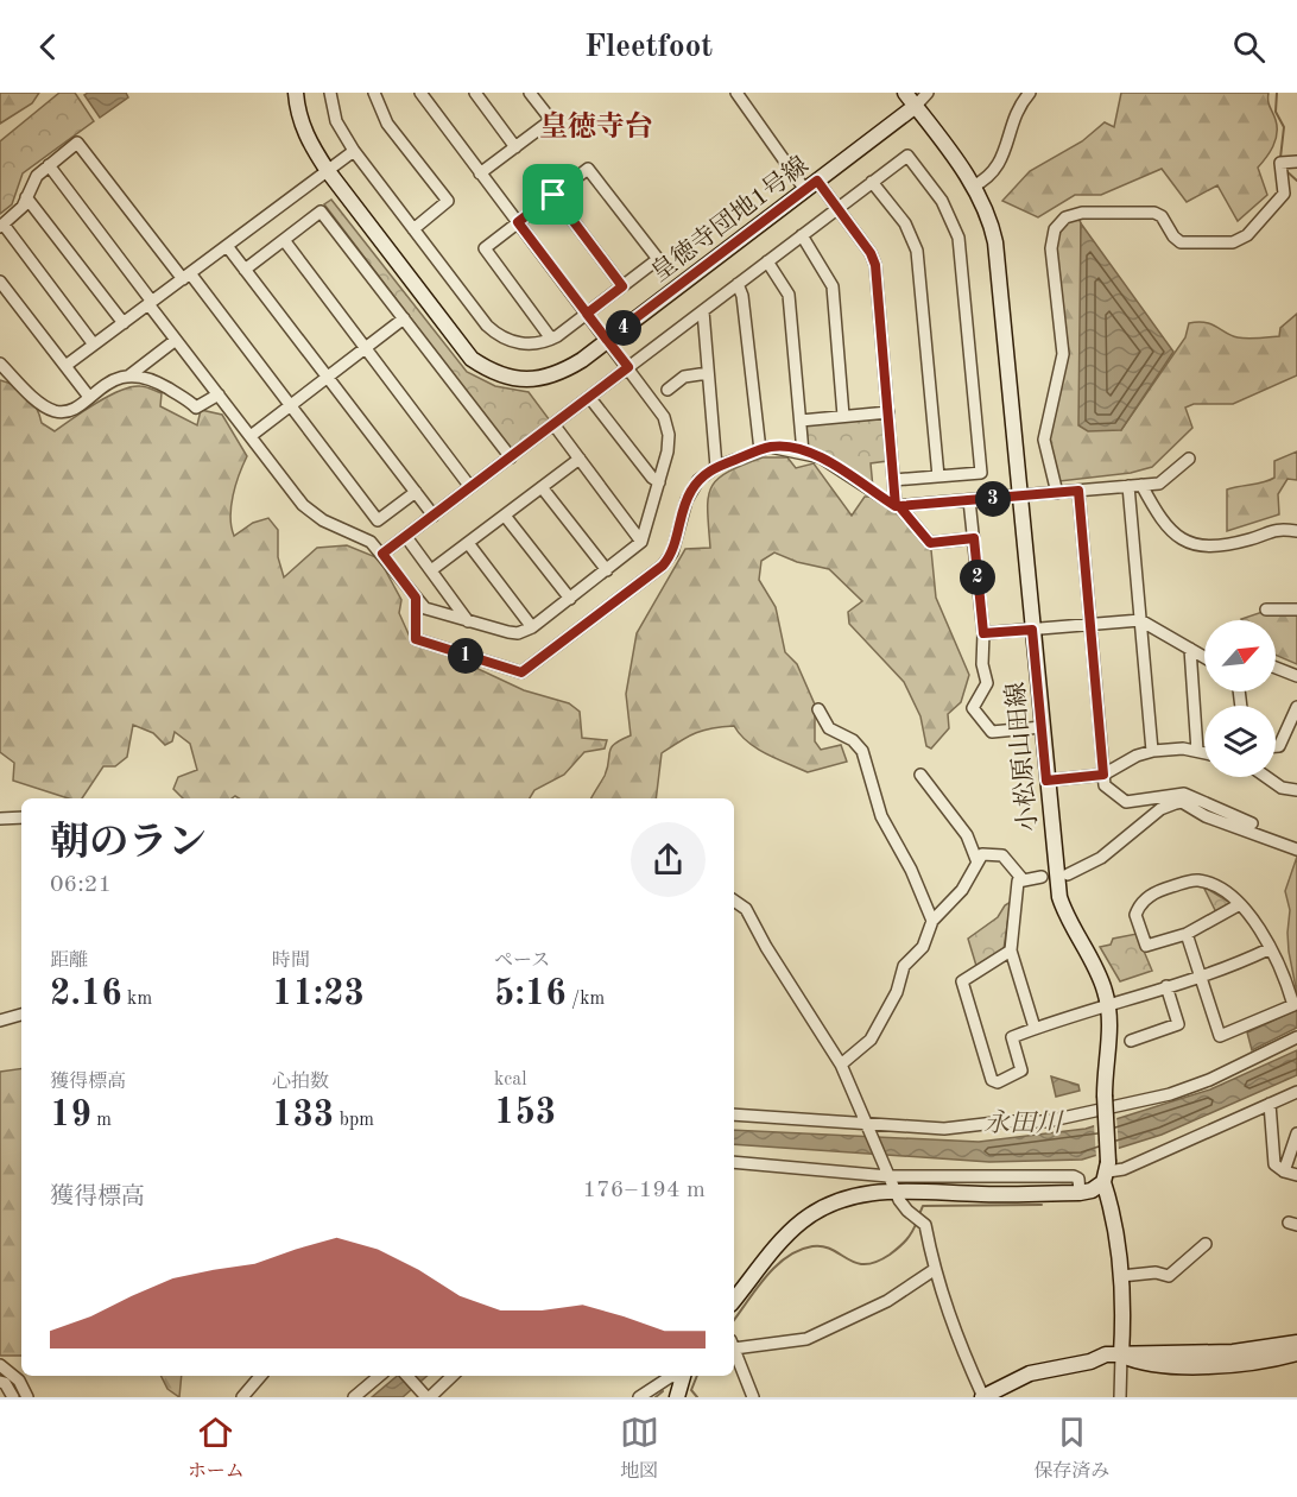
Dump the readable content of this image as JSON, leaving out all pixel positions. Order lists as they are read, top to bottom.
{
  "streets": {
    "street": ["皇徳寺団地1号線", "小松原山田線"]
  },
  "crossings": [
    ["皇徳寺団地1号線", "小松原山田線"]
  ],
  "districts": ["皇徳寺台"],
  "water": ["永田川"],
  "north": "top right",
  "page": {
    "header": "Fleetfoot",
    "pins": [
      "4",
      "3",
      "2",
      "1"
    ],
    "heading": ["朝のラン", "06:21"],
    "stats": [
      ["距離", "2.16 km"],
      ["時間", "11:23"],
      ["ペース", "5:16 /km"],
      ["獲得標高", "19 m"],
      ["心拍数", "133 bpm"],
      ["kcal", "153"]
    ],
    "chart": ["獲得標高", "176–194 m"],
    "tabs": ["ホーム", "地図", "保存済み"]
  }
}
